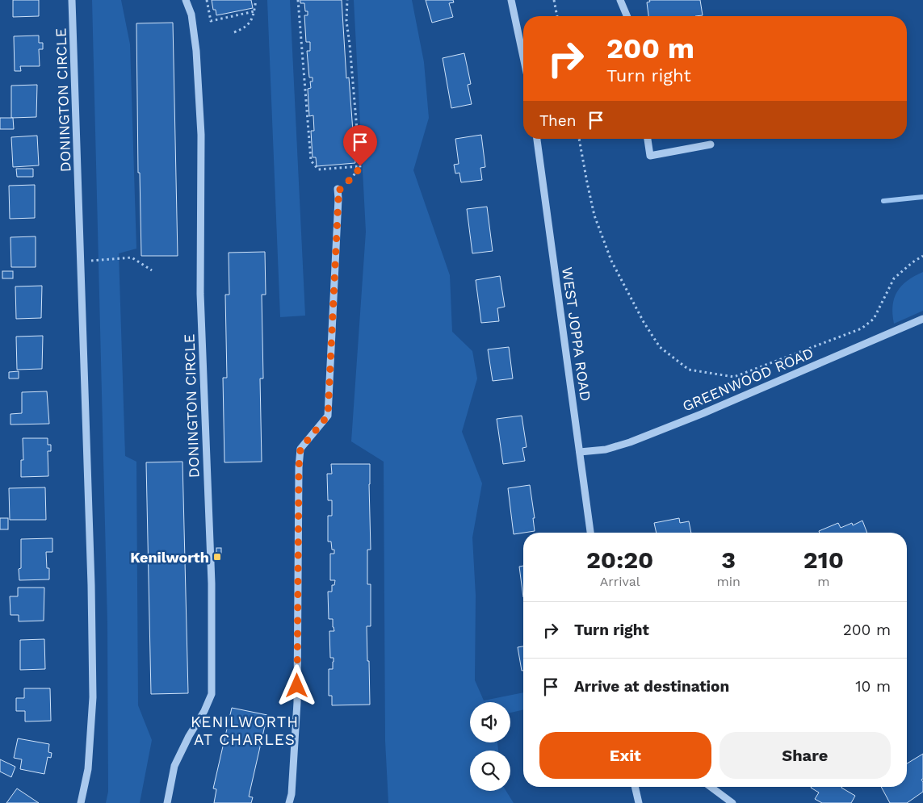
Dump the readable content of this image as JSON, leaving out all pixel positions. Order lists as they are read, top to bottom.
{
  "streets": {
    "street": ["DONINGTON CIRCLE", "WEST JOPPA ROAD", "GREENWOOD ROAD"]
  },
  "crossings": [
    ["WEST JOPPA ROAD", "GREENWOOD ROAD"]
  ],
  "districts": ["KENILWORTH AT CHARLES"],
  "places": {
    "transit": ["Kenilworth"]
  },
  "page": {
    "turn": ["200 m", "Turn right"],
    "then": "Then",
    "eta": [
      "20:20",
      "Arrival",
      "3",
      "min",
      "210",
      "m"
    ],
    "list": [
      {
        "name": "Turn right",
        "value": "200 m"
      },
      {
        "name": "Arrive at destination",
        "value": "10 m"
      }
    ],
    "buttons": ["Exit", "Share"]
  }
}
